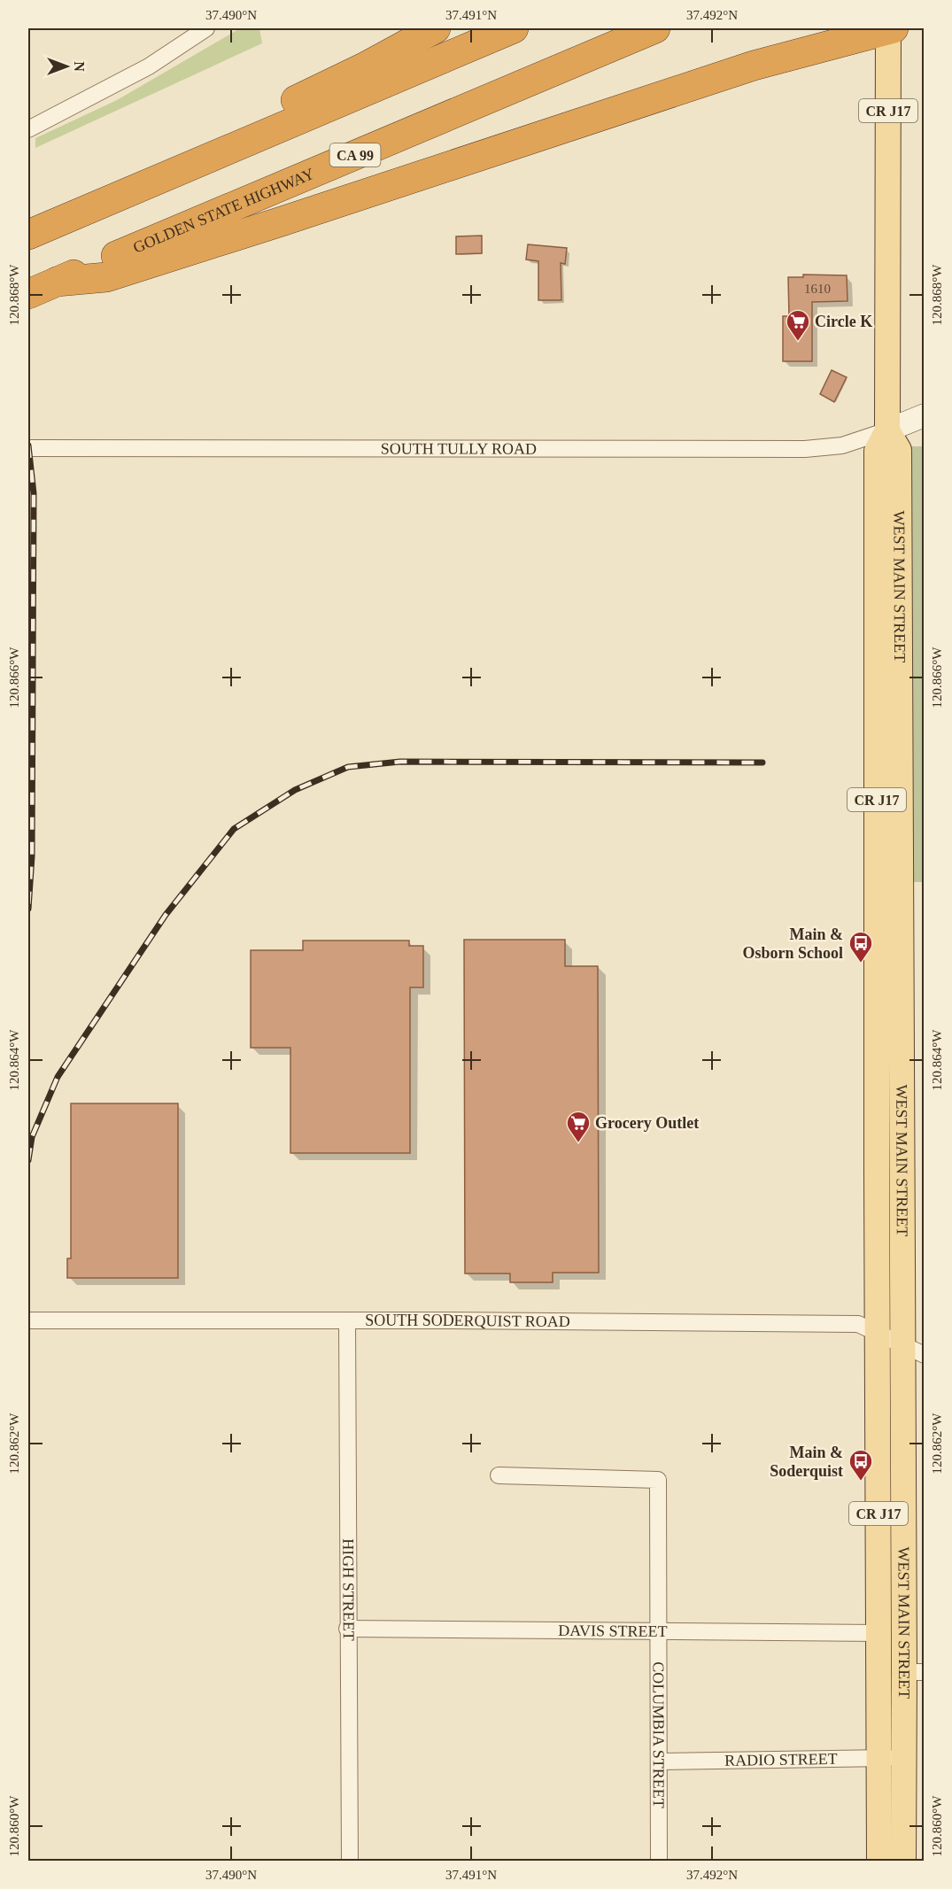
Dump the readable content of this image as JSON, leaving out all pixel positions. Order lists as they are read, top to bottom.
{
  "streets": {
    "highway": ["CA 99", "GOLDEN STATE HIGHWAY"],
    "main road": ["CR J17", "WEST MAIN STREET"],
    "street": [
      "SOUTH TULLY ROAD",
      "SOUTH SODERQUIST ROAD",
      "HIGH STREET",
      "DAVIS STREET",
      "COLUMBIA STREET",
      "RADIO STREET"
    ]
  },
  "crossings": [
    ["SOUTH TULLY ROAD", "WEST MAIN STREET"],
    ["WEST MAIN STREET", "SOUTH SODERQUIST ROAD"],
    ["WEST MAIN STREET", "DAVIS STREET"],
    ["WEST MAIN STREET", "RADIO STREET"],
    ["SOUTH SODERQUIST ROAD", "HIGH STREET"],
    ["HIGH STREET", "DAVIS STREET"],
    ["DAVIS STREET", "COLUMBIA STREET"],
    ["COLUMBIA STREET", "RADIO STREET"]
  ],
  "places": {
    "supermarket": ["Circle K", "Grocery Outlet"],
    "bus stop": ["Main & Osborn School", "Main & Soderquist"]
  },
  "house_numbers": ["1610"],
  "north": "right",
  "coordinates": [
    "37.490°N",
    "37.491°N",
    "37.492°N",
    "120.868°W",
    "120.866°W",
    "120.864°W",
    "120.862°W",
    "120.860°W"
  ]
}
